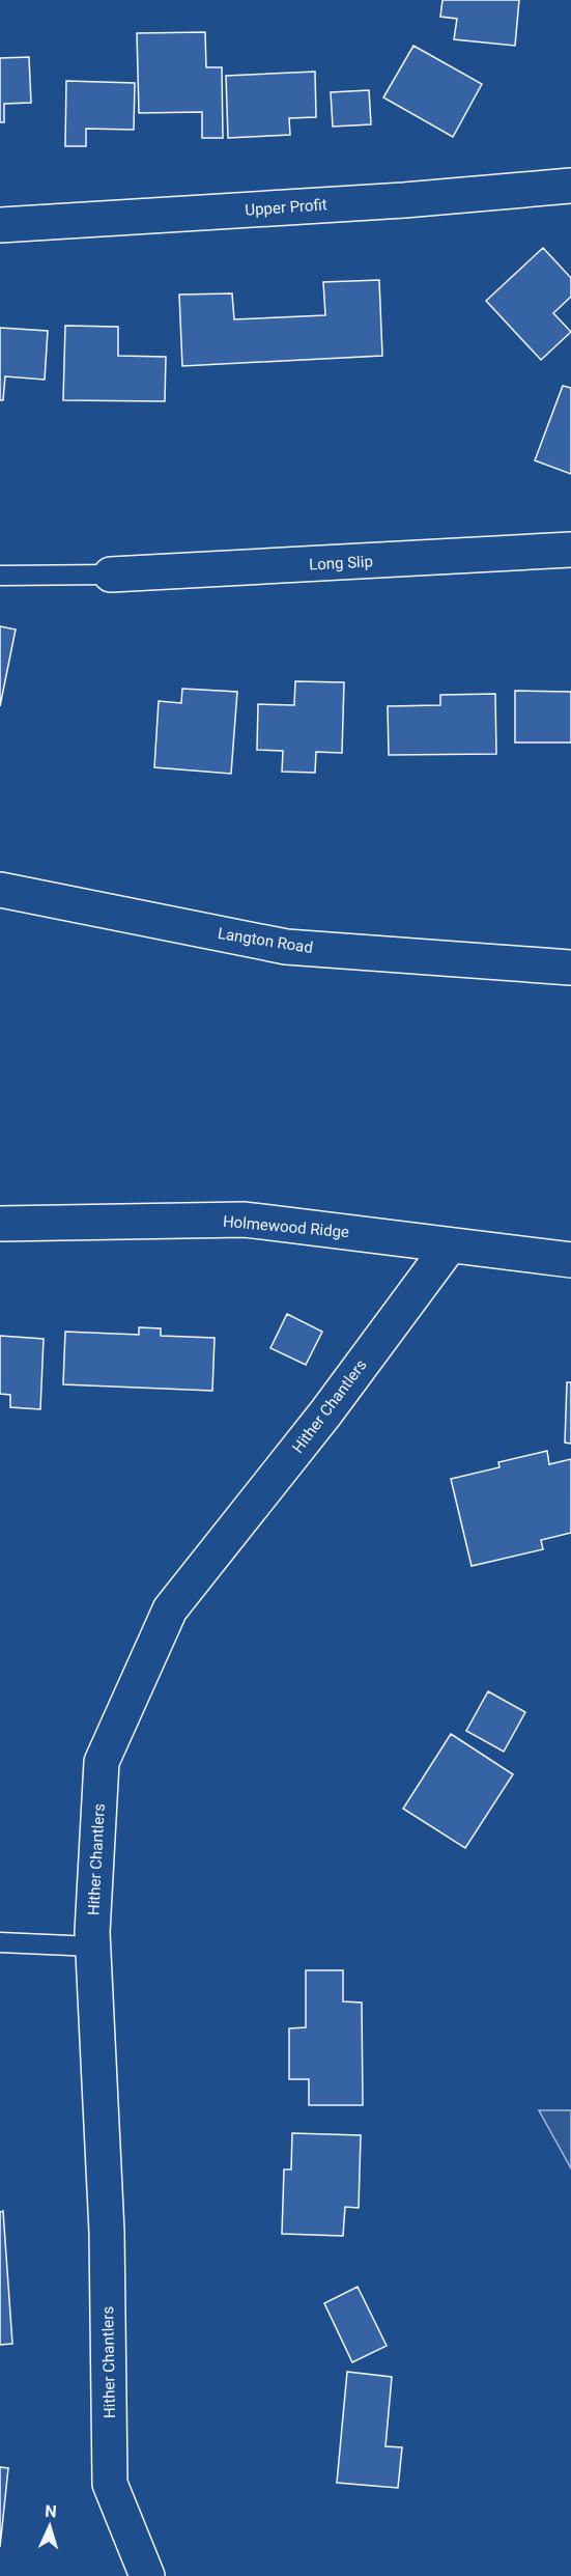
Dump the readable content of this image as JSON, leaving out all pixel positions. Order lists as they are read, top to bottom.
{
  "streets": {
    "street": [
      "Upper Profit",
      "Long Slip",
      "Langton Road",
      "Holmewood Ridge",
      "Hither Chantlers"
    ]
  },
  "crossings": [
    ["Holmewood Ridge", "Hither Chantlers"]
  ],
  "north": "top"
}
